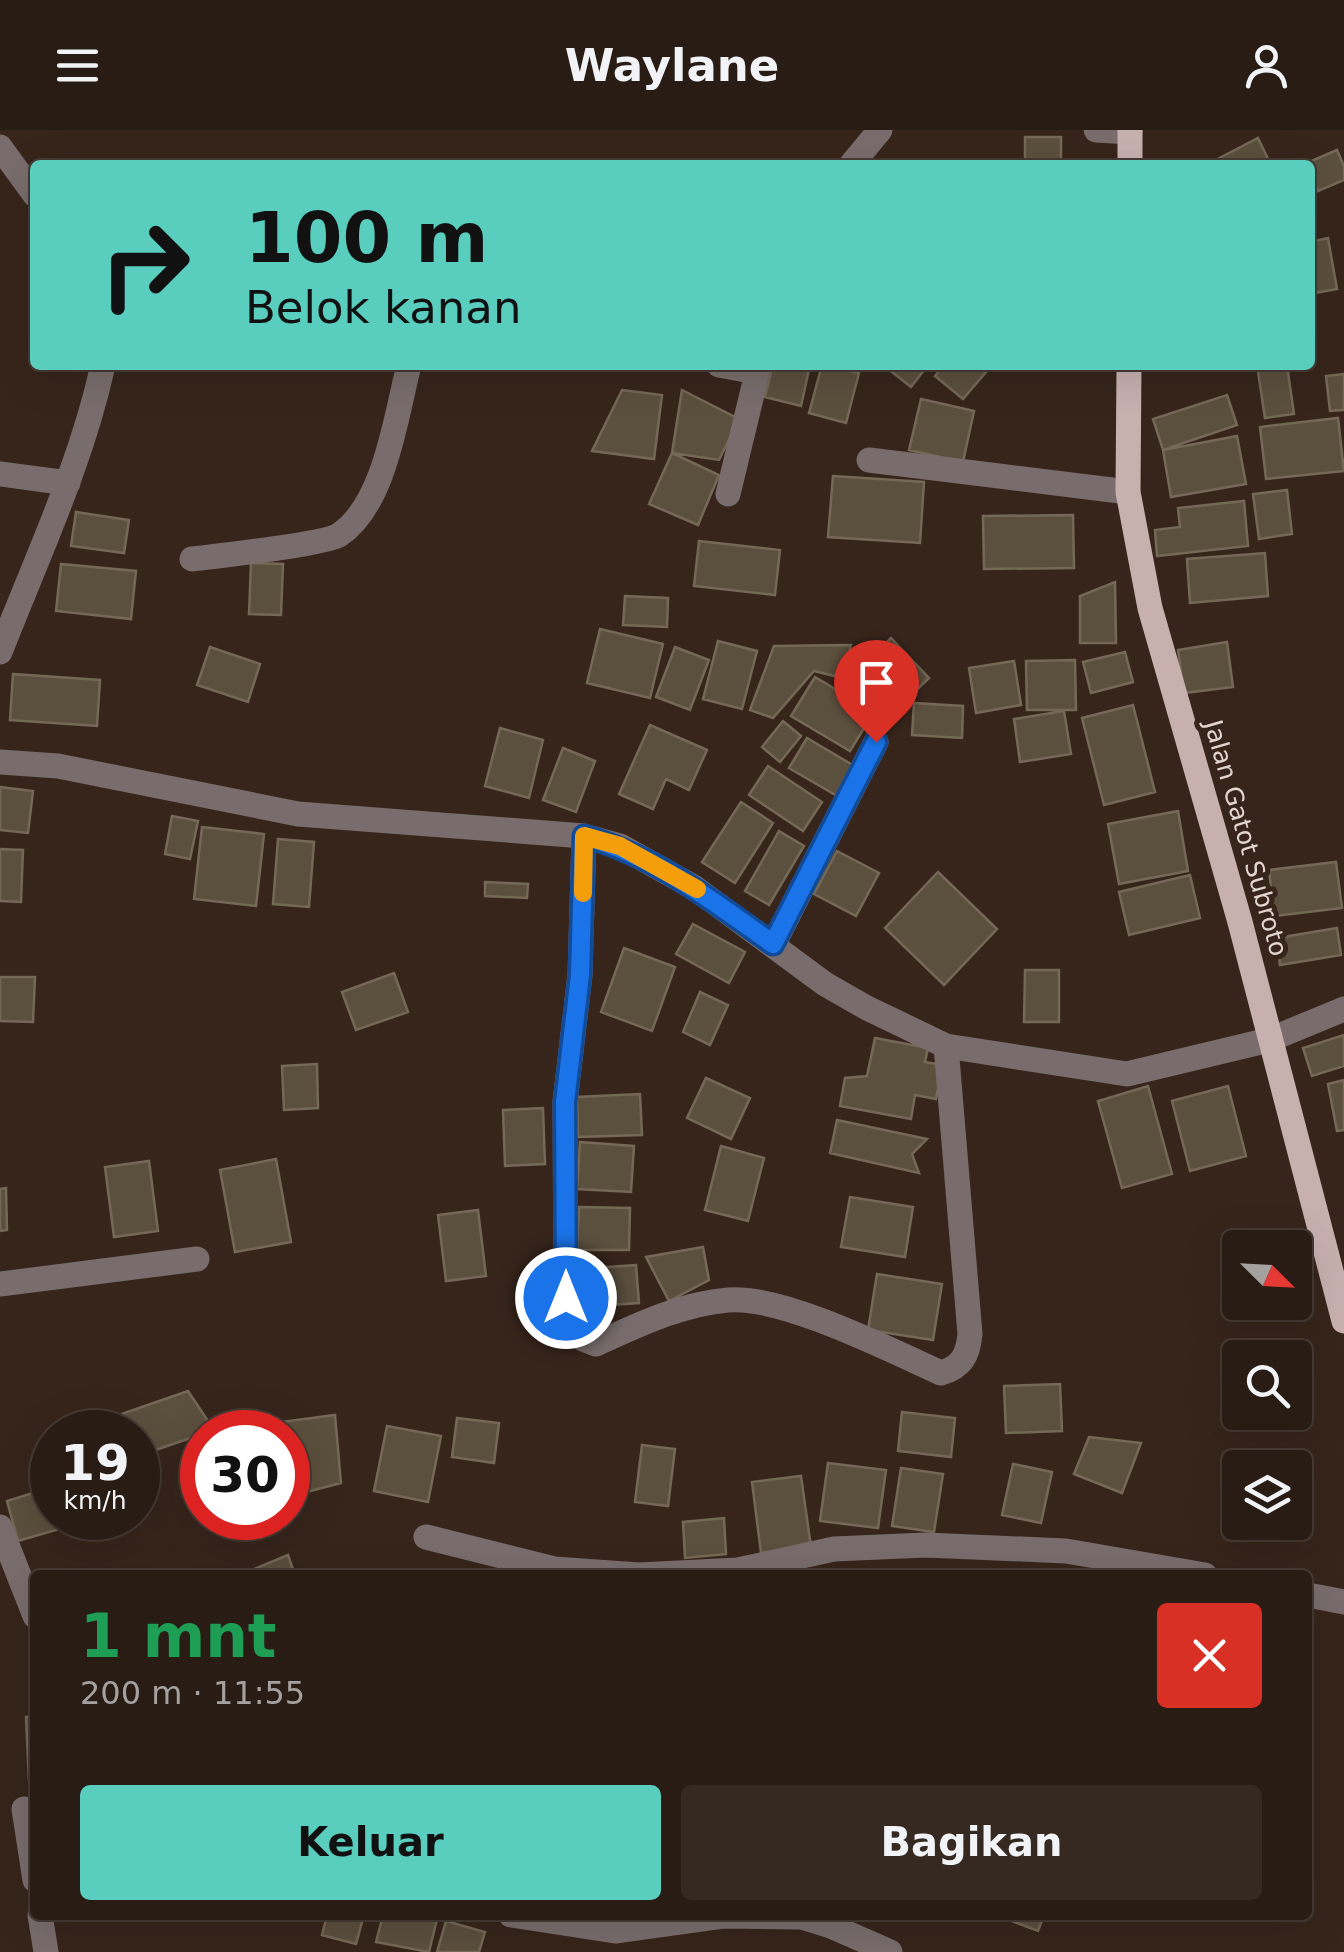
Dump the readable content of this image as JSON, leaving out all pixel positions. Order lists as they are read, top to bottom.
{
  "streets": {
    "main road": ["Jalan Gatot Subroto"]
  },
  "north": "bottom right",
  "page": {
    "header": "Waylane",
    "turn": ["100 m", "Belok kanan"],
    "speed": "19 km/h",
    "limit": "30",
    "heading": ["1 mnt", "200 m · 11:55"],
    "buttons": ["Keluar", "Bagikan"]
  }
}
